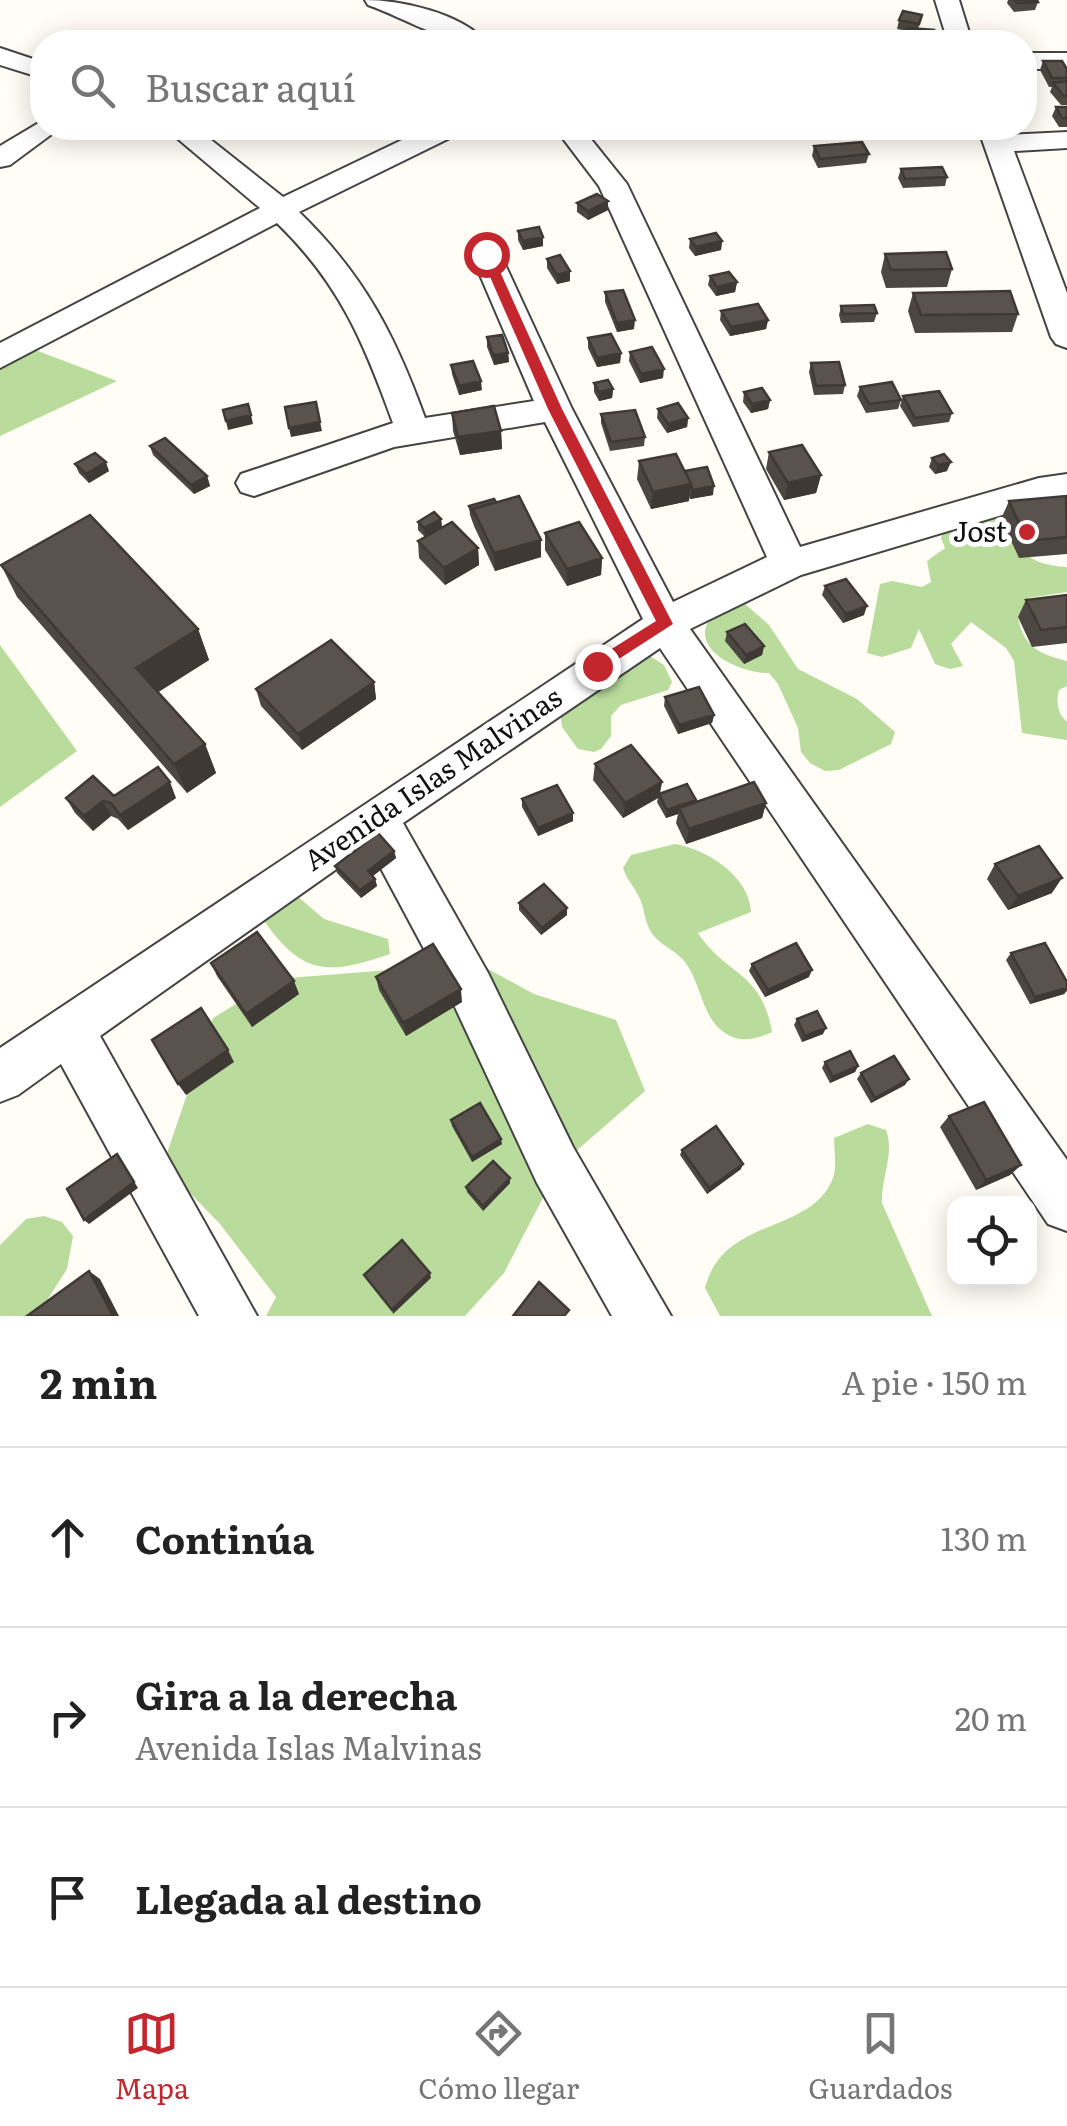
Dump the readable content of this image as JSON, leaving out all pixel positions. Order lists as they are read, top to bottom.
{
  "streets": {
    "street": ["Avenida Islas Malvinas"]
  },
  "places": ["Jost"],
  "page": {
    "search": "Buscar aquí",
    "heading": ["2 min", "A pie · 150 m"],
    "list": [
      ["Continúa", "130 m"],
      ["Gira a la derecha", "Avenida Islas Malvinas", "20 m"],
      "Llegada al destino"
    ],
    "nav": ["Mapa", "Cómo llegar", "Guardados"]
  }
}
